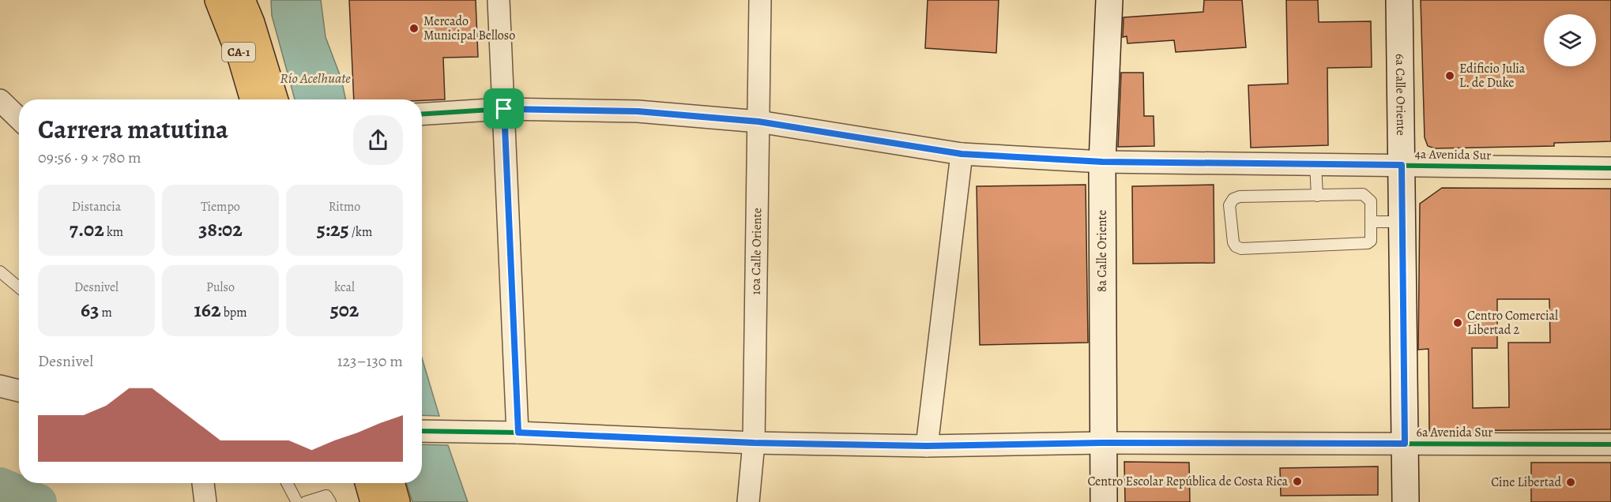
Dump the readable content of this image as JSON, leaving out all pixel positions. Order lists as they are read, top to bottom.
{
  "streets": {
    "highway": ["CA-1"],
    "main road": ["6a Calle Oriente", "8a Calle Oriente"],
    "street": ["4a Avenida Sur", "10a Calle Oriente", "6a Avenida Sur"]
  },
  "crossings": [
    ["6a Calle Oriente", "4a Avenida Sur"],
    ["6a Calle Oriente", "6a Avenida Sur"],
    ["4a Avenida Sur", "10a Calle Oriente"],
    ["4a Avenida Sur", "8a Calle Oriente"],
    ["10a Calle Oriente", "6a Avenida Sur"],
    ["8a Calle Oriente", "6a Avenida Sur"]
  ],
  "water": ["Río Acelhuate"],
  "places": [
    "Mercado Municipal Belloso",
    "Edificio Julia L. de Duke",
    "Centro Comercial Libertad 2",
    "Centro Escolar República de Costa Rica",
    "Cine Libertad"
  ],
  "page": {
    "heading": ["Carrera matutina", "09:56 · 9 × 780 m"],
    "stats": [
      ["Distancia", "7.02 km"],
      ["Tiempo", "38:02"],
      ["Ritmo", "5:25 /km"],
      ["Desnivel", "63 m"],
      ["Pulso", "162 bpm"],
      ["kcal", "502"]
    ],
    "chart": ["Desnivel", "123–130 m"]
  }
}
